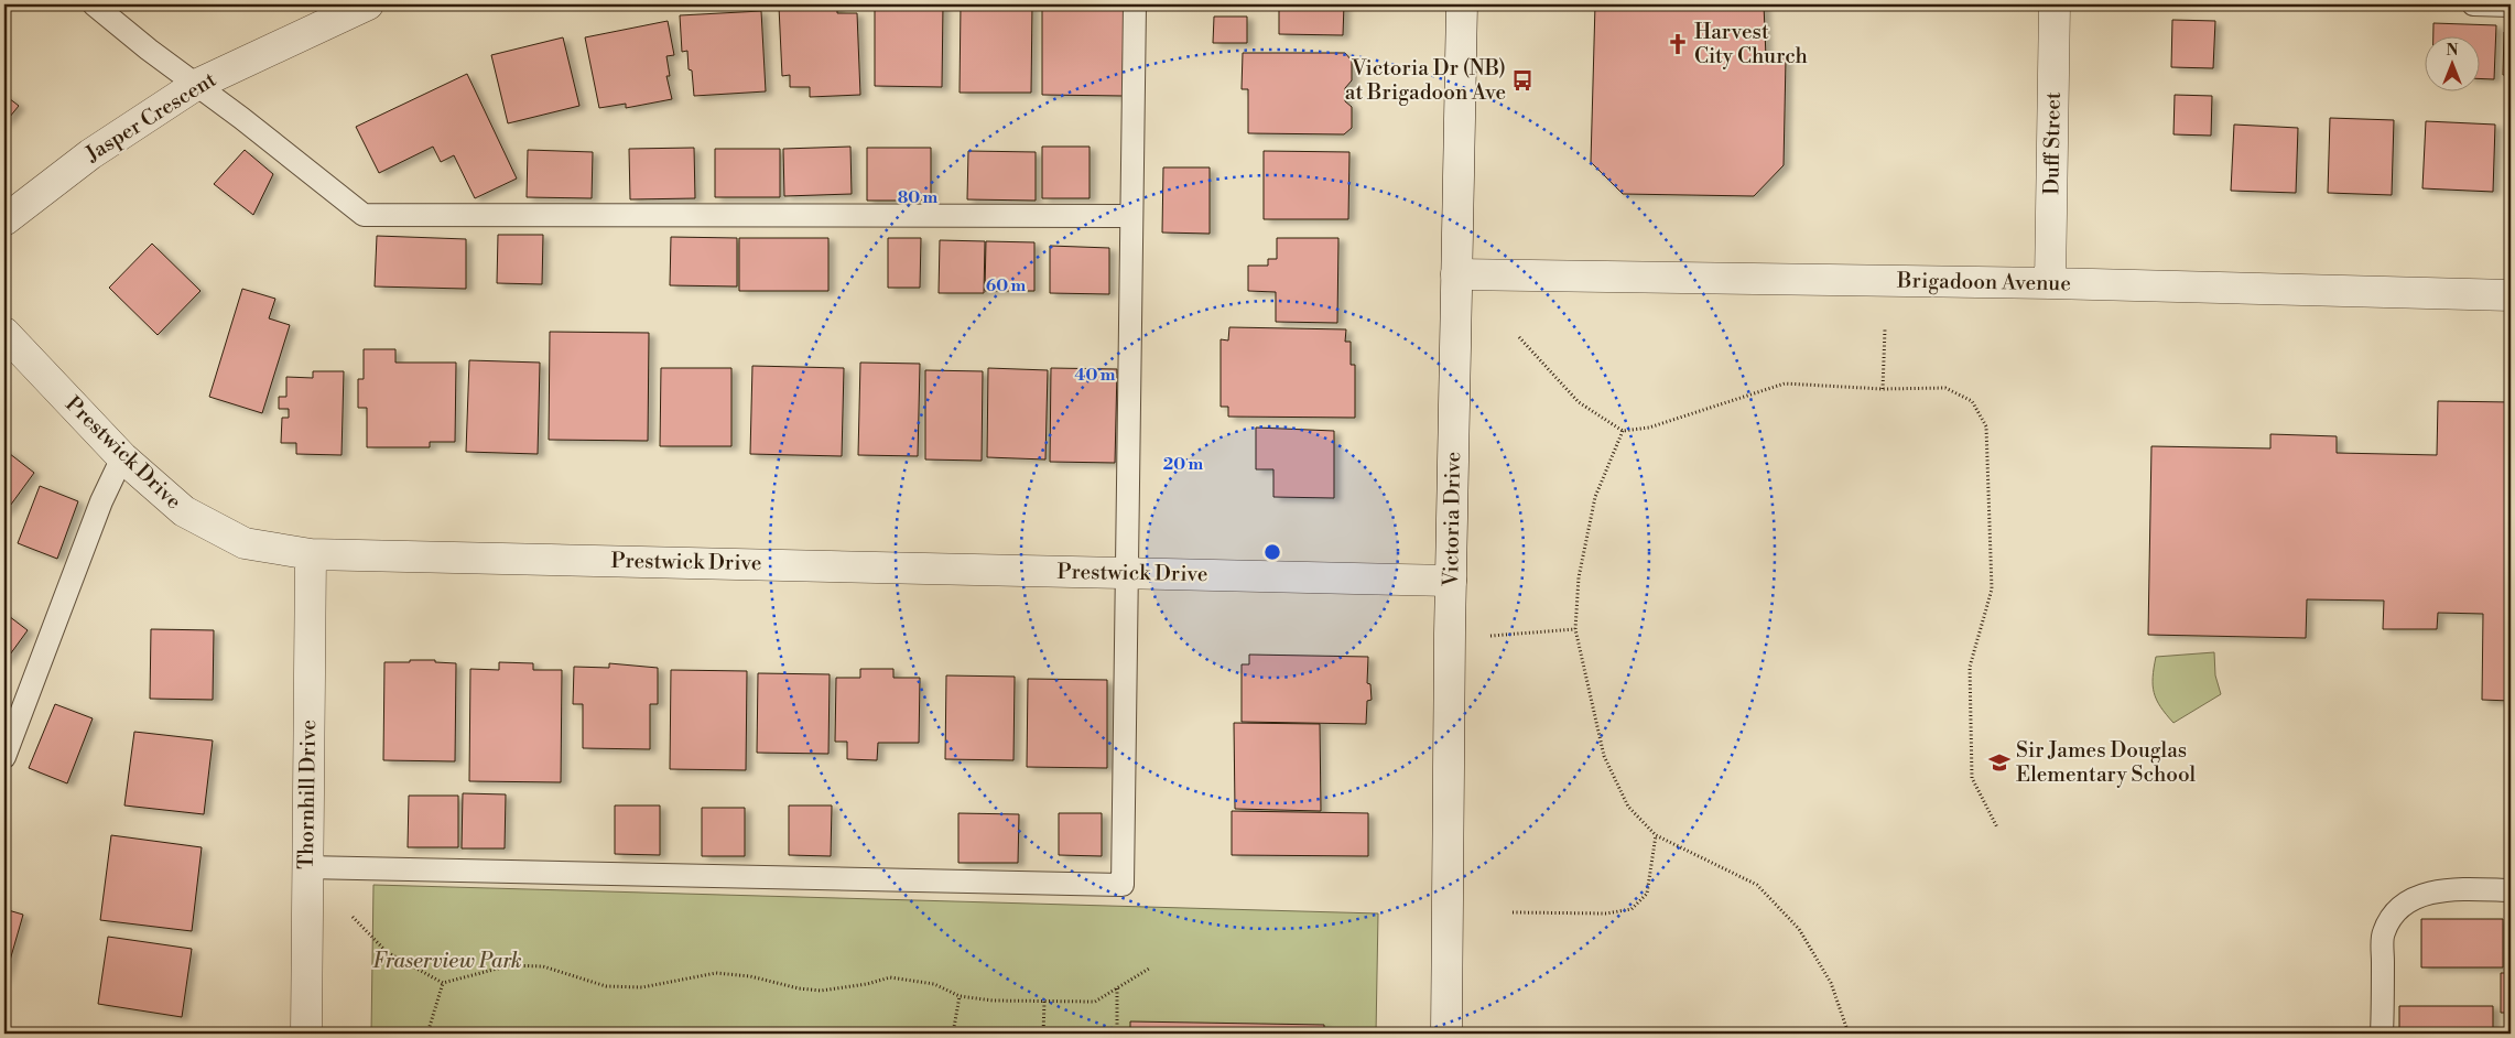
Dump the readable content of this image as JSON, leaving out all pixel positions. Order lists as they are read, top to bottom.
{
  "streets": {
    "street": [
      "Jasper Crescent",
      "Duff Street",
      "Brigadoon Avenue",
      "Prestwick Drive",
      "Victoria Drive",
      "Thornhill Drive"
    ]
  },
  "crossings": [
    ["Duff Street", "Brigadoon Avenue"],
    ["Brigadoon Avenue", "Victoria Drive"],
    ["Prestwick Drive", "Victoria Drive"],
    ["Prestwick Drive", "Thornhill Drive"]
  ],
  "parks": ["Fraserview Park"],
  "places": {
    "church": ["Harvest City Church"],
    "bus stop": ["Victoria Dr (NB) at Brigadoon Ave"],
    "school or university": ["Sir James Douglas Elementary School"]
  },
  "north": "top",
  "rings": [
    "80 m",
    "60 m",
    "40 m",
    "20 m"
  ]
}
